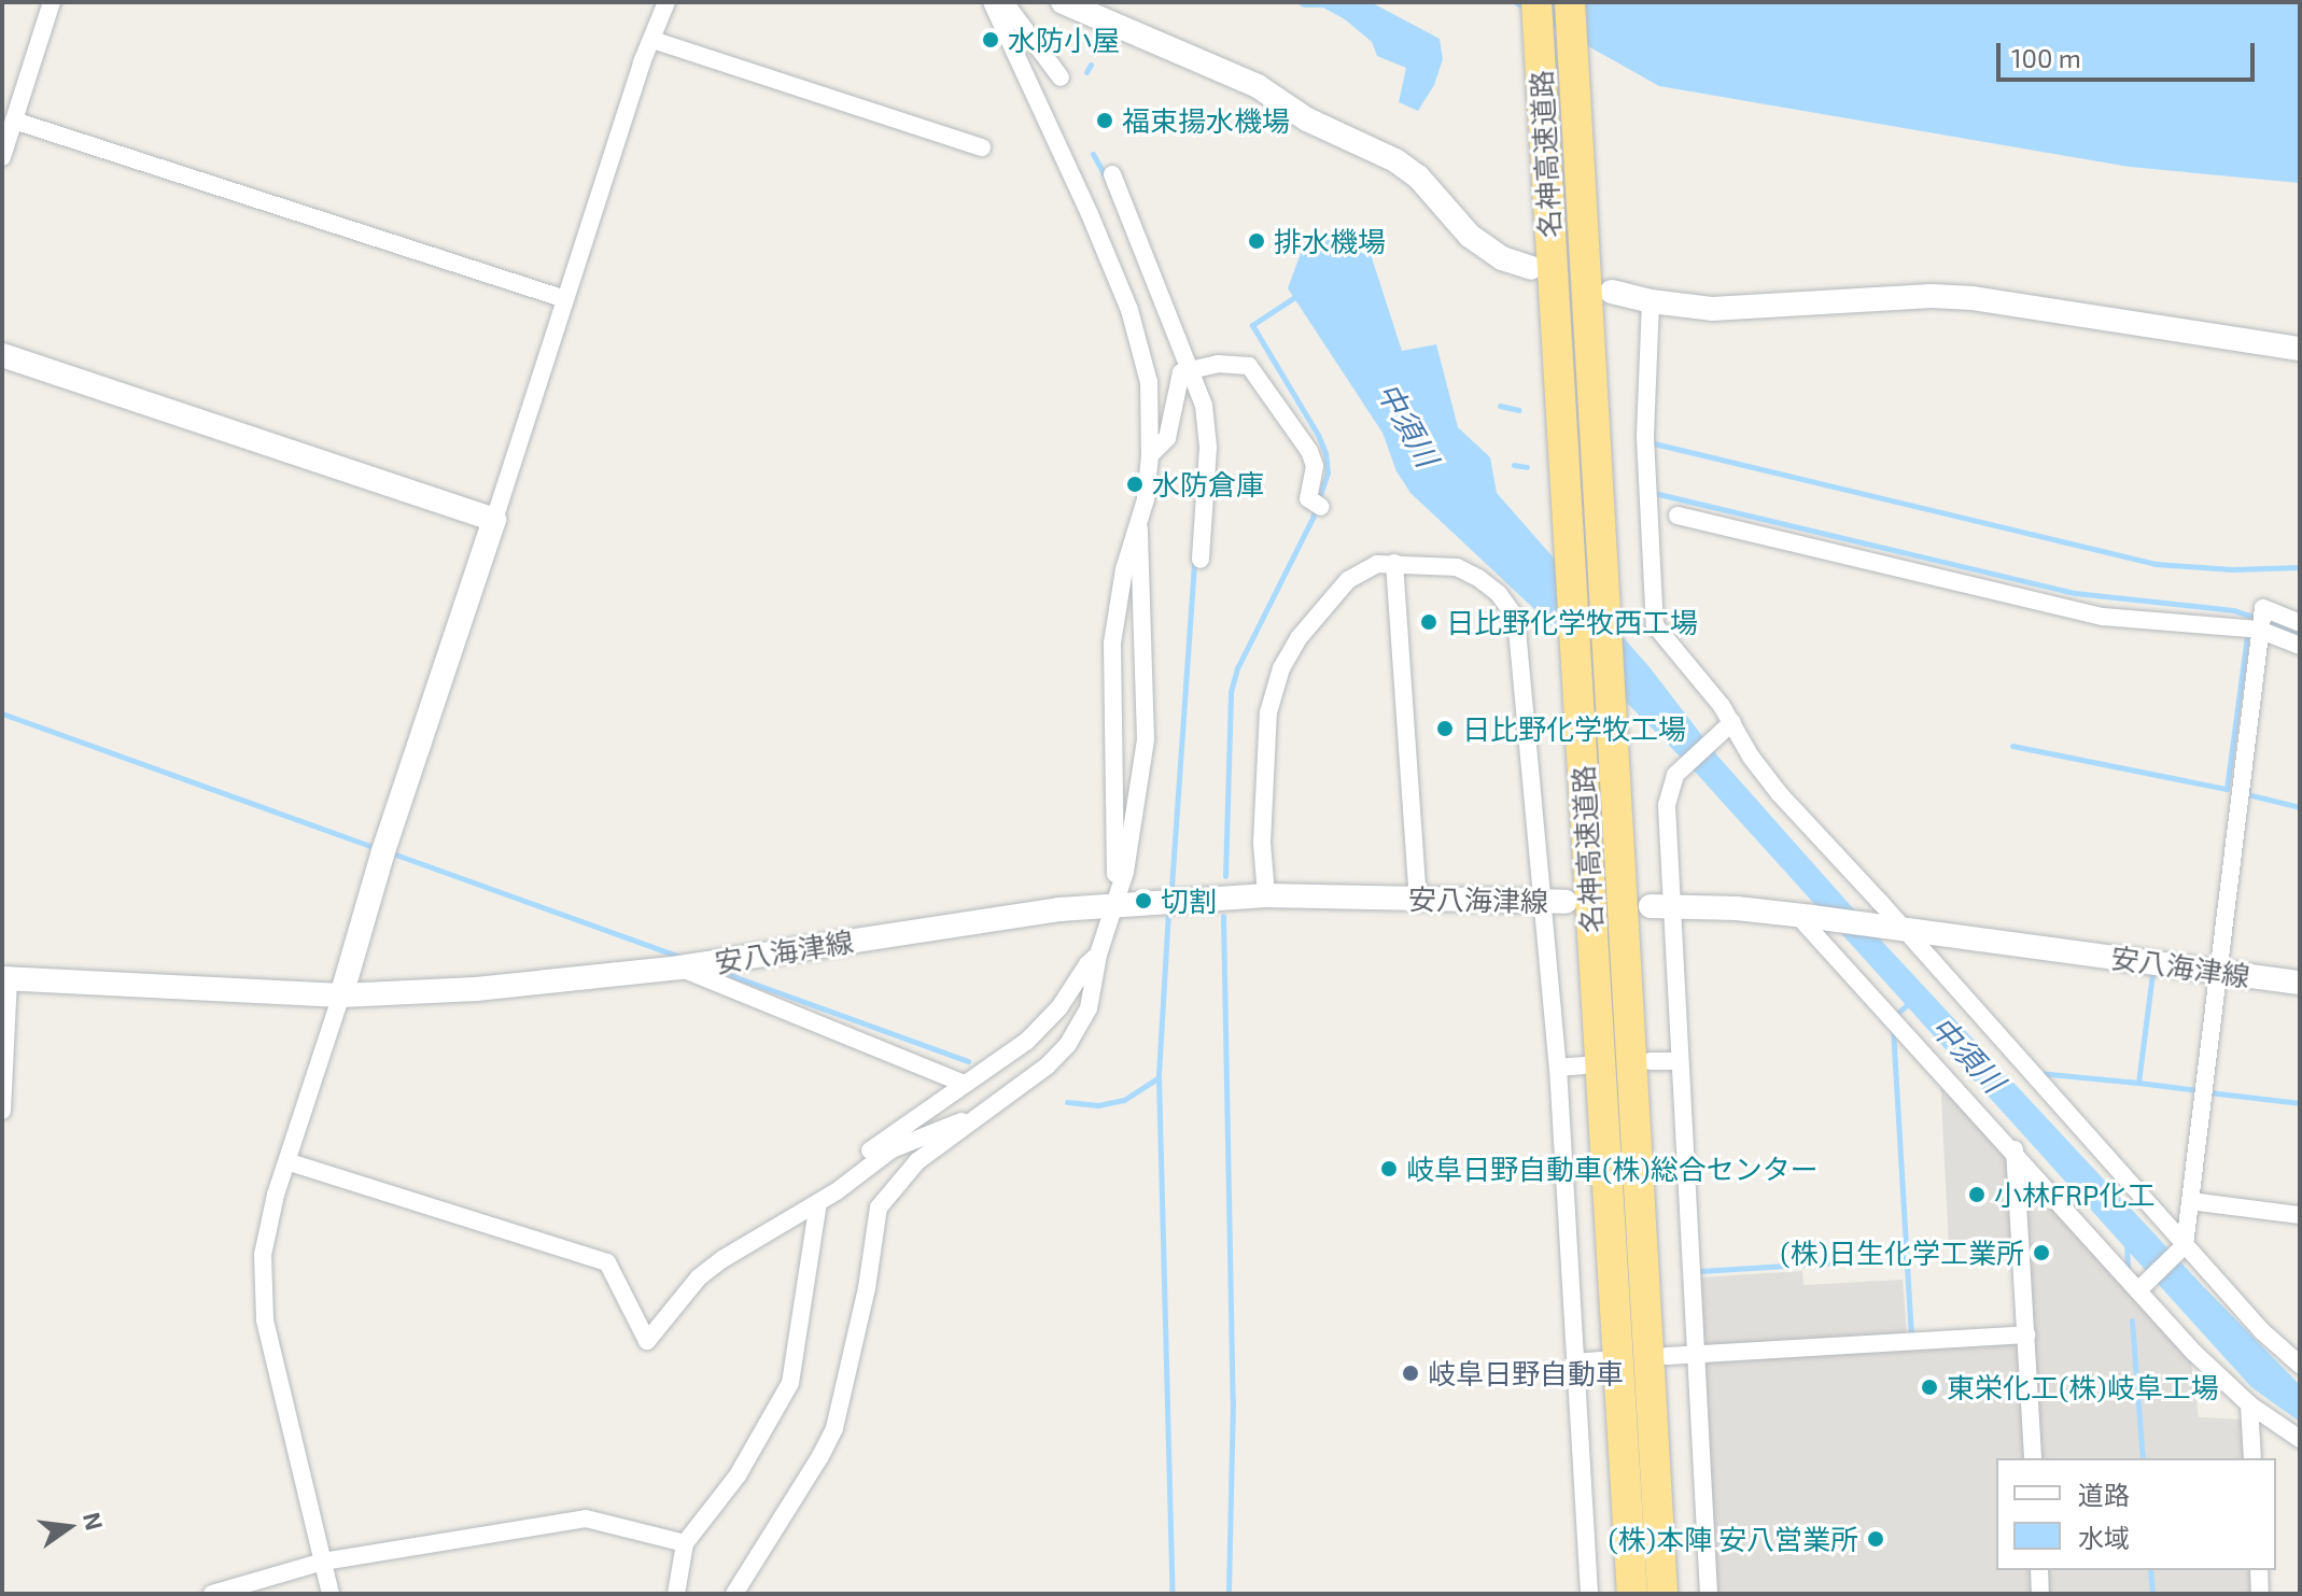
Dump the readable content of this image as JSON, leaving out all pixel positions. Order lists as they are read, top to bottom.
{
  "streets": {
    "highway": ["名神高速道路"],
    "street": ["安八海津線"]
  },
  "water": ["中須川"],
  "places": [
    "水防小屋",
    "福束揚水機場",
    "排水機場",
    "水防倉庫",
    "日比野化学牧西工場",
    "日比野化学牧工場",
    "切割",
    "岐阜日野自動車(株)総合センター",
    "小林FRP化工",
    "(株)日生化学工業所",
    "岐阜日野自動車",
    "東栄化工(株)岐阜工場",
    "(株)本陣 安八営業所"
  ],
  "legend": ["道路", "水域"],
  "scale_bar": "100 m",
  "north": "right"
}
